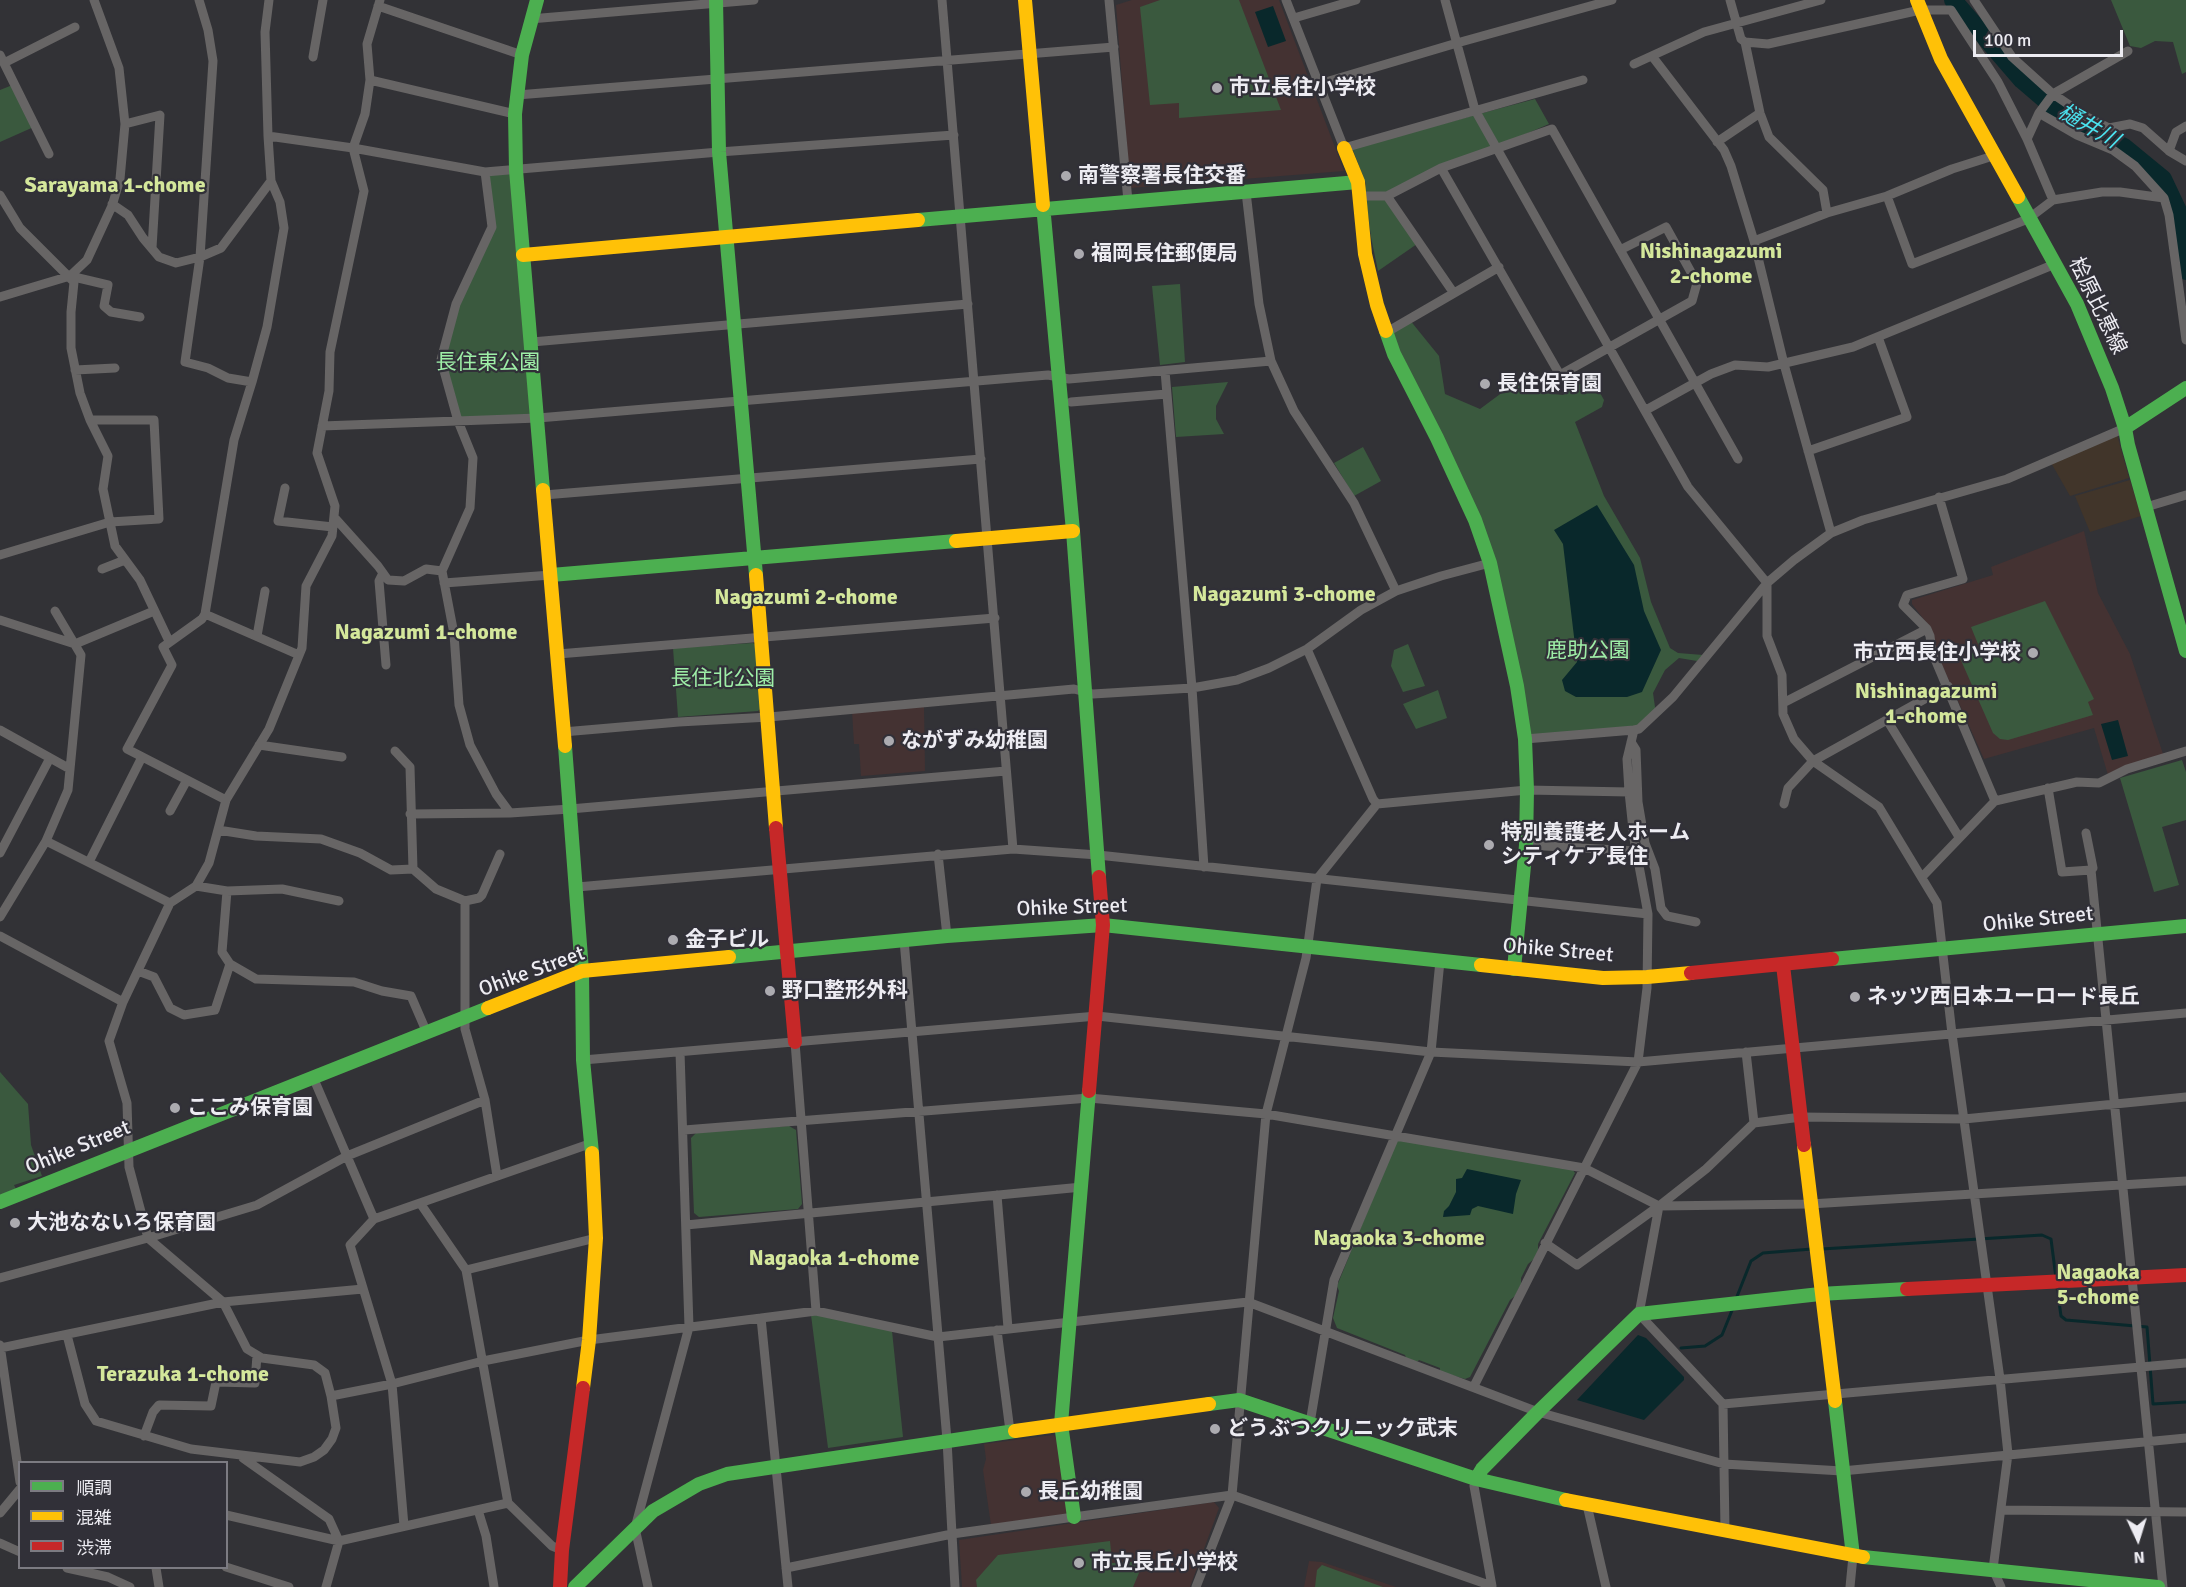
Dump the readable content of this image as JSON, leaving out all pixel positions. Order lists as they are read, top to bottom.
{
  "streets": {
    "street": ["桧原比恵線", "Ohike Street"]
  },
  "districts": [
    "Sarayama 1-chome",
    "Nishinagazumi 2-chome",
    "Nagazumi 3-chome",
    "Nagazumi 2-chome",
    "Nagazumi 1-chome",
    "Nishinagazumi 1-chome",
    "Nagaoka 3-chome",
    "Nagaoka 1-chome",
    "Nagaoka 5-chome",
    "Terazuka 1-chome"
  ],
  "water": ["樋井川"],
  "parks": ["長住東公園", "鹿助公園", "長住北公園"],
  "places": [
    "市立長住小学校",
    "南警察署長住交番",
    "福岡長住郵便局",
    "長住保育園",
    "市立西長住小学校",
    "ながずみ幼稚園",
    "特別養護老人ホーム シティケア長住",
    "金子ビル",
    "野口整形外科",
    "ネッツ西日本ユーロード長丘",
    "ここみ保育園",
    "大池なないろ保育園",
    "どうぶつクリニック武末",
    "長丘幼稚園",
    "市立長丘小学校"
  ],
  "legend": ["順調", "混雑", "渋滞"],
  "scale_bar": "100 m",
  "north": "bottom"
}
